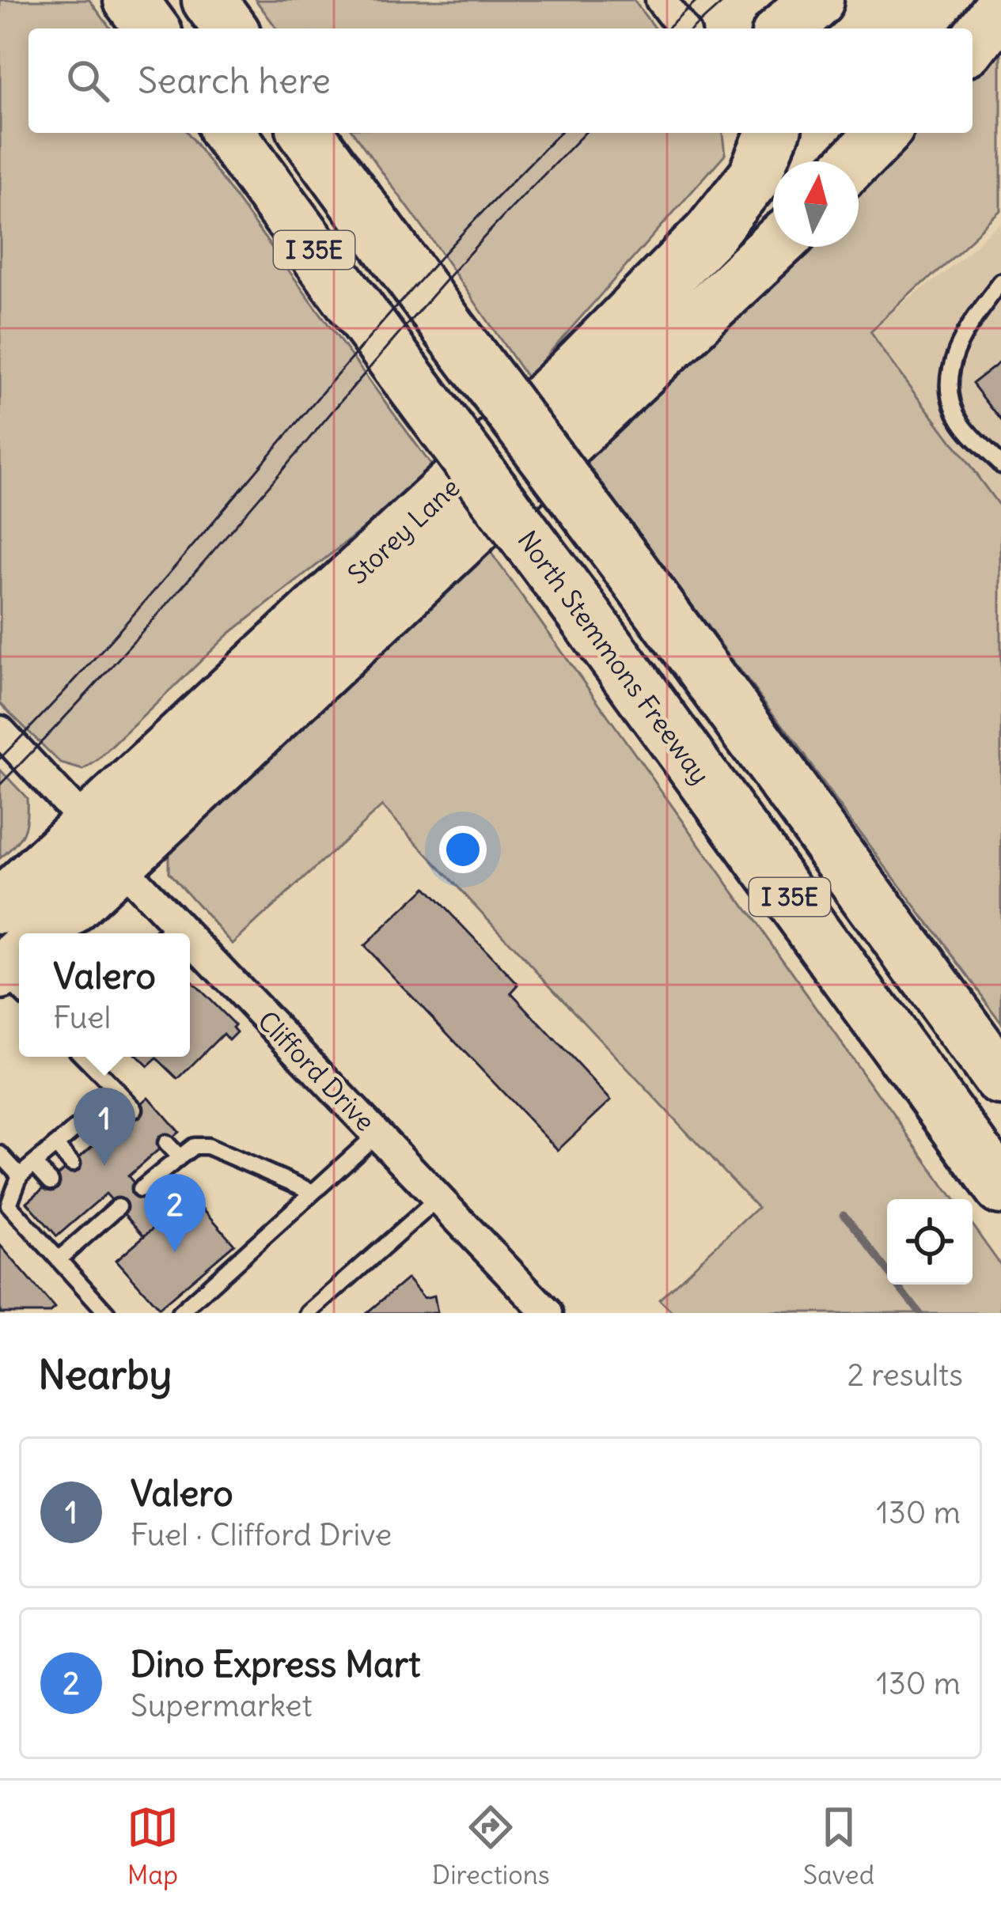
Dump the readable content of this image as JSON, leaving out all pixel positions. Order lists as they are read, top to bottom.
{
  "streets": {
    "highway": ["I 35E", "Storey Lane", "North Stemmons Freeway"],
    "street": ["Clifford Drive"]
  },
  "crossings": [
    ["Storey Lane", "Clifford Drive"]
  ],
  "north": "top",
  "page": {
    "search": "Search here",
    "popup": ["Valero", "Fuel"],
    "pins": ["1", "2"],
    "heading": ["Nearby", "2 results"],
    "list": [
      {
        "mark": "1",
        "name": "Valero",
        "note": "Fuel · Clifford Drive",
        "value": "130 m"
      },
      {
        "mark": "2",
        "name": "Dino Express Mart",
        "note": "Supermarket",
        "value": "130 m"
      }
    ],
    "nav": ["Map", "Directions", "Saved"]
  }
}
